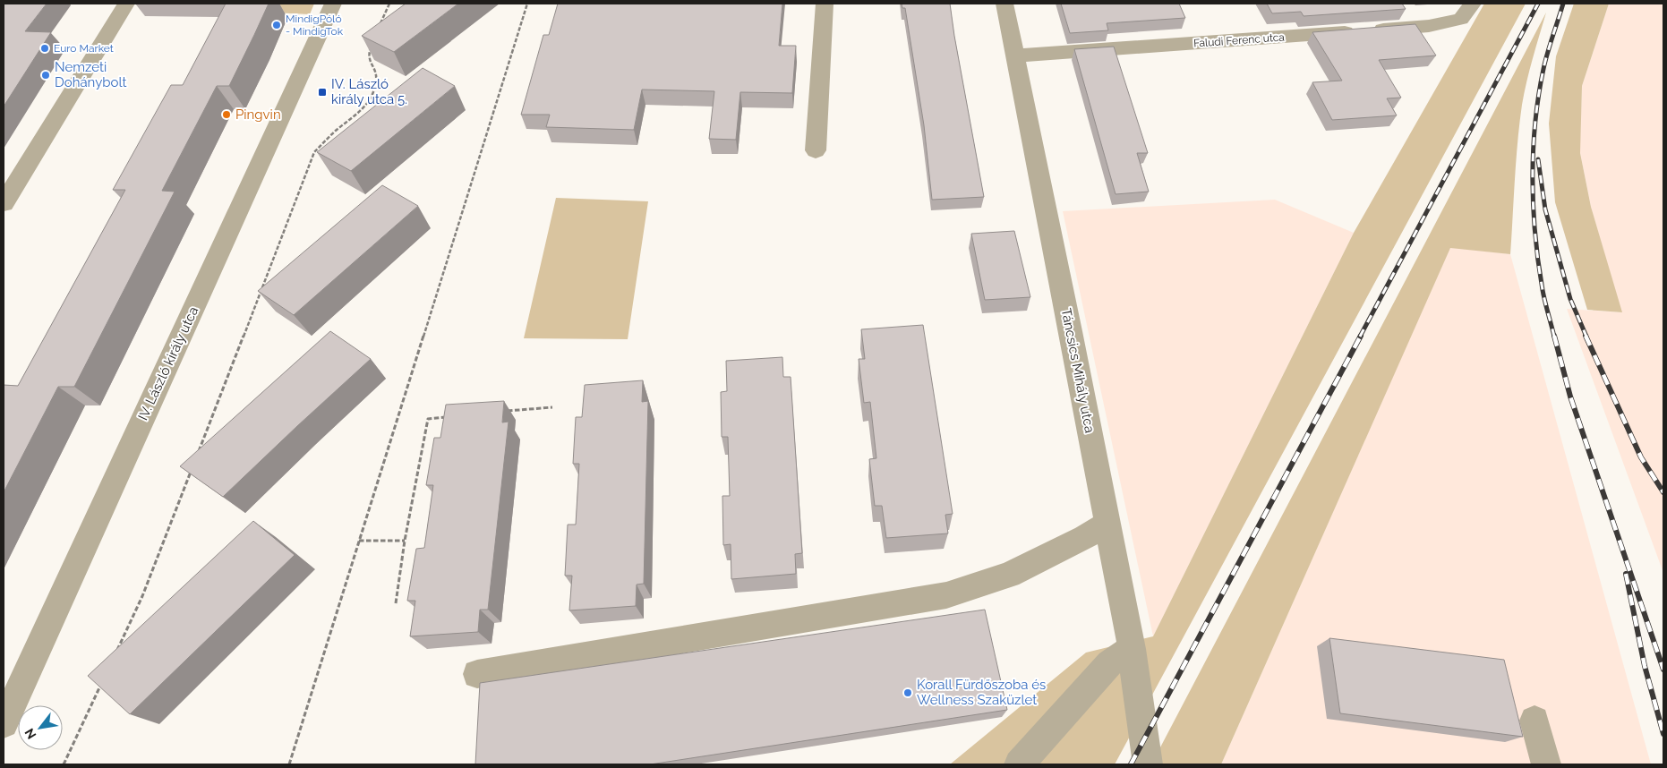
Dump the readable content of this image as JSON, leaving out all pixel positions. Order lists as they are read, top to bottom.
{
  "streets": {
    "street": ["Faludi Ferenc utca", "IV. László király utca", "Táncsics Mihály utca"]
  },
  "crossings": [
    ["Faludi Ferenc utca", "Táncsics Mihály utca"]
  ],
  "places": {
    "other": [
      "MindigPóló - MindigTok",
      "Euro Market",
      "Nemzeti Dohánybolt",
      "Pingvin",
      "Korall Fürdőszoba és Wellness Szaküzlet"
    ],
    "transit": ["IV. László király utca 5."]
  },
  "north": "bottom left"
}
